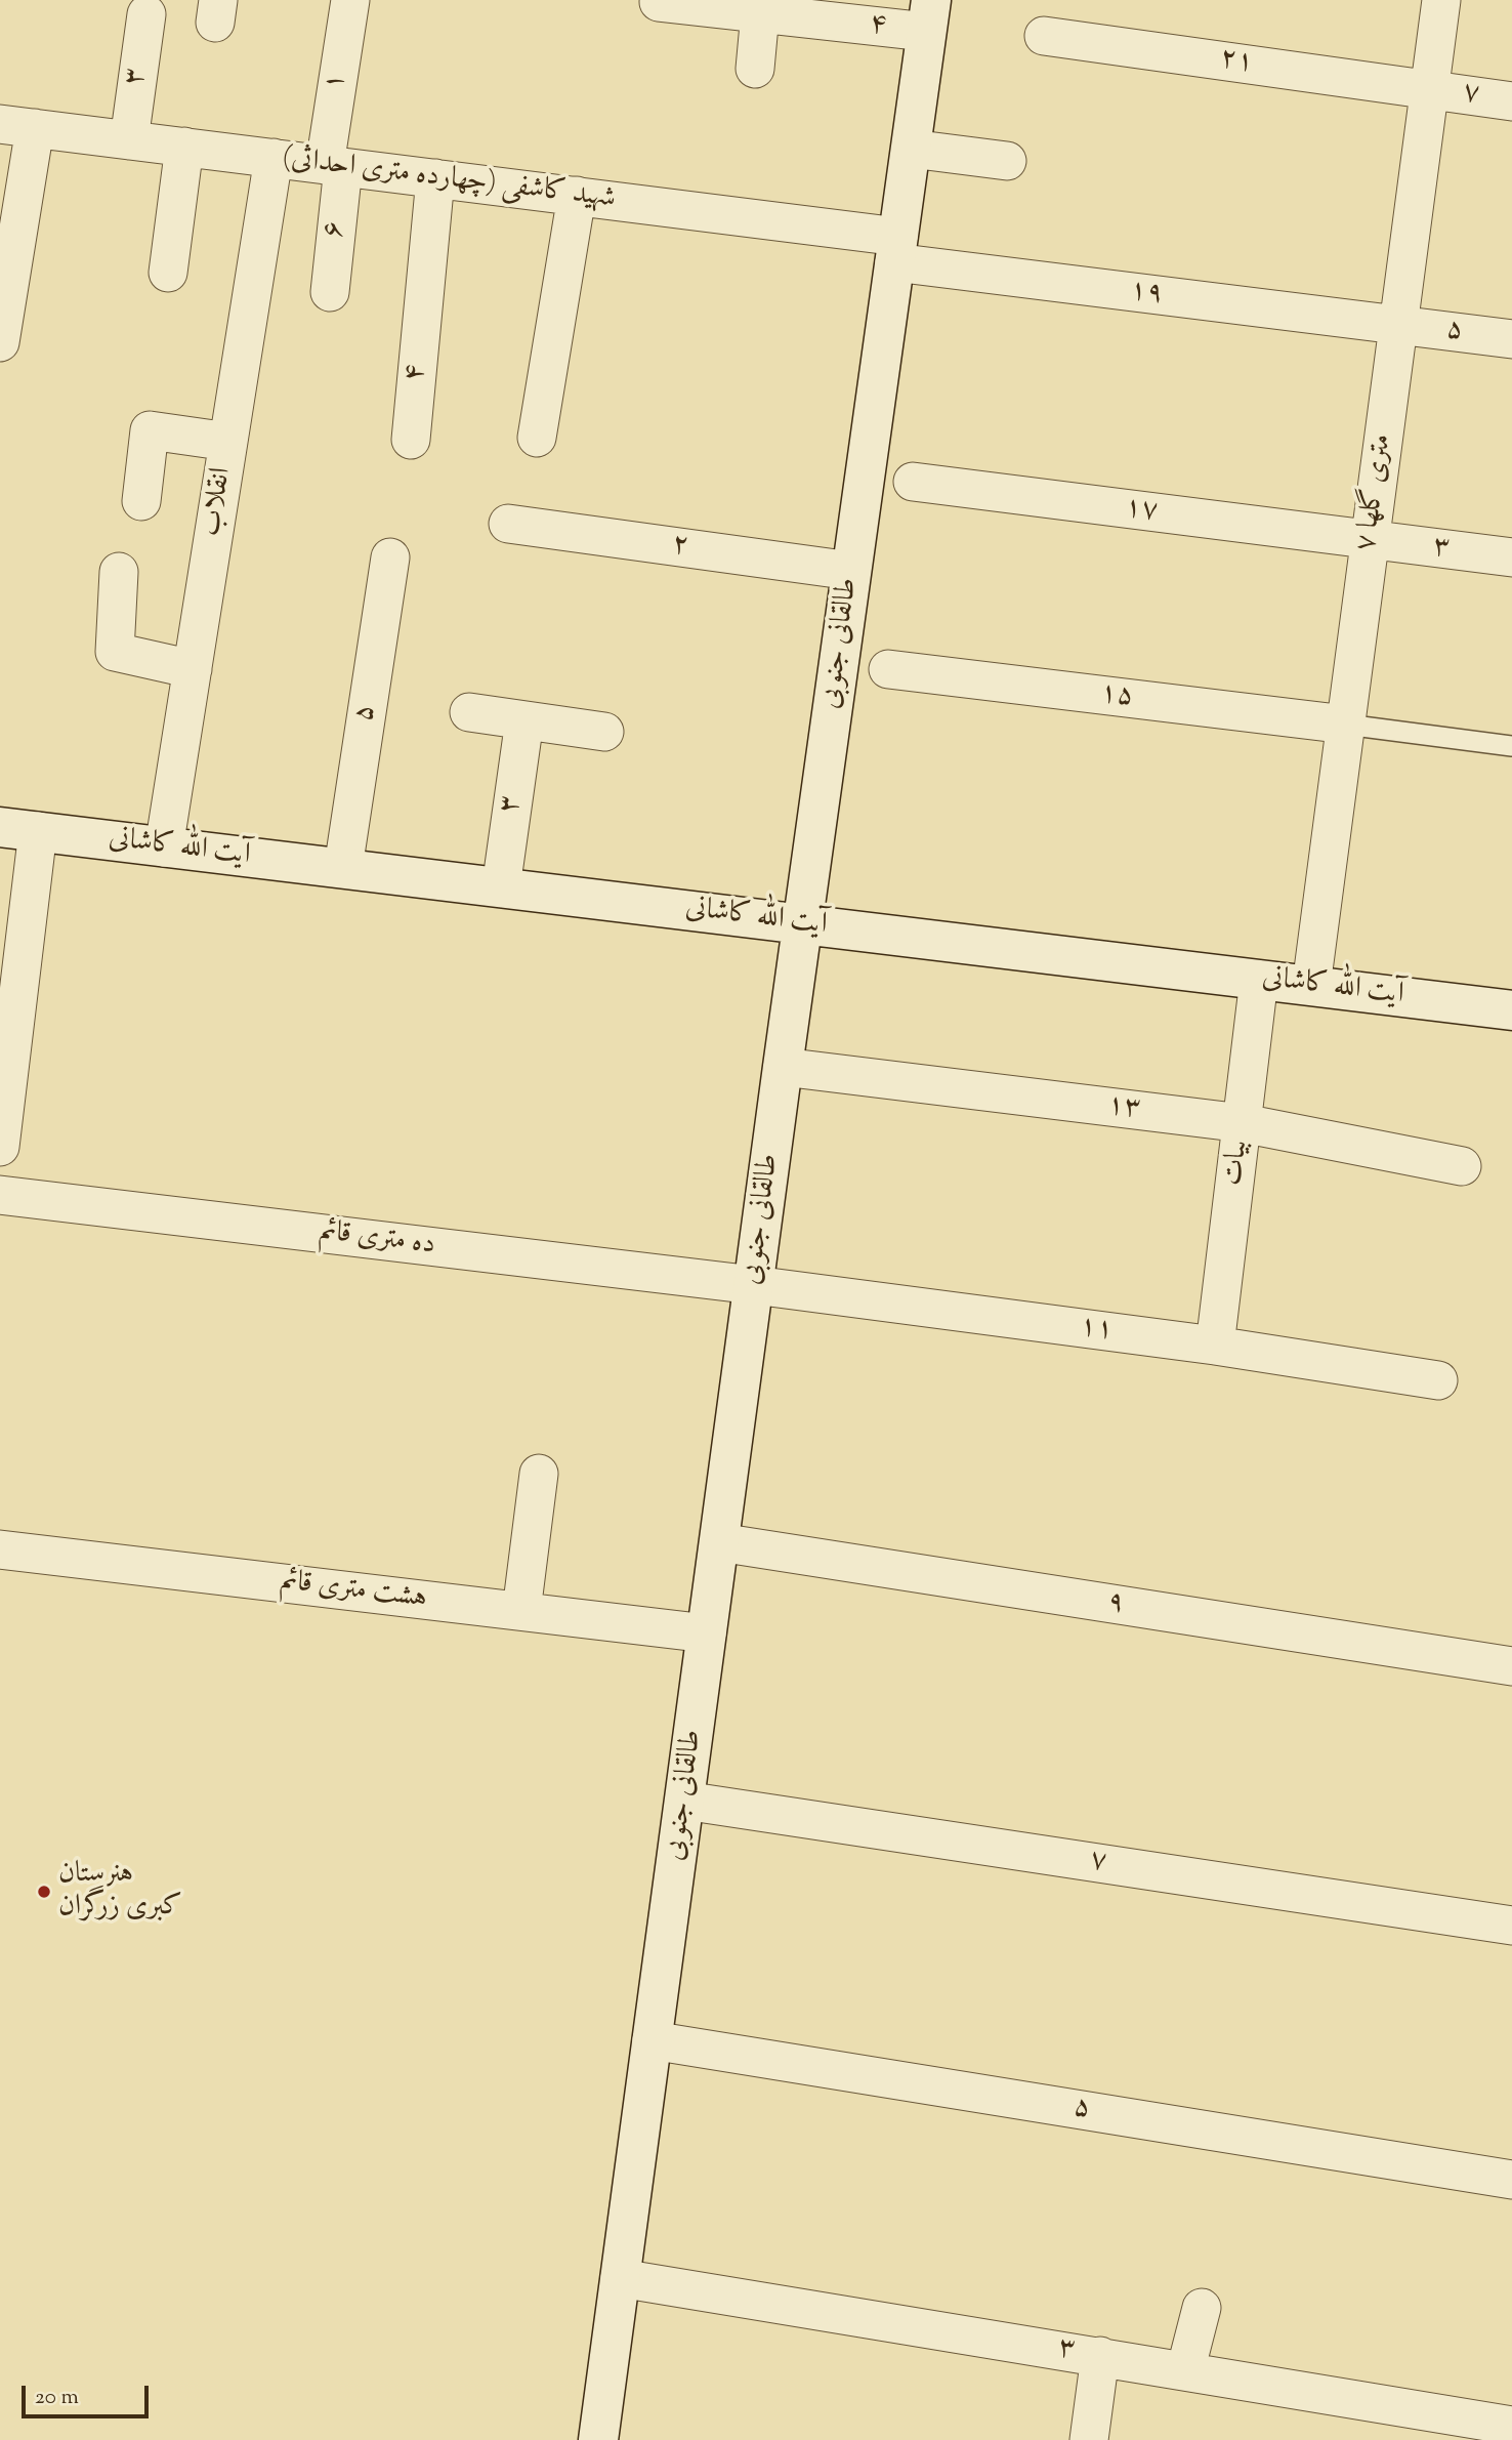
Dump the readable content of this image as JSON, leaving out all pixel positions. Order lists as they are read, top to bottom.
{
  "streets": {
    "street": [
      "۴",
      "۲۱",
      "۳",
      "۱",
      "۷",
      "شهید کاشفی (چهارده متری احداثی)",
      "۶",
      "۱۹",
      "۵",
      "۷ متری گلها",
      "انقلاب",
      "۱۷",
      "۲",
      "طالقانی جنوبی",
      "۱۵",
      "آیت الله کاشانی",
      "۱۳",
      "بیات",
      "ده متری قائم",
      "۱۱",
      "هشت متری قائم",
      "۹"
    ]
  },
  "crossings": [
    ["۴", "شهید کاشفی (چهارده متری احداثی)"],
    ["۴", "طالقانی جنوبی"],
    ["۲۱", "۷"],
    ["۲۱", "۷ متری گلها"],
    ["۳", "شهید کاشفی (چهارده متری احداثی)"],
    ["۳", "۷ متری گلها"],
    ["۳", "۱۷"],
    ["۳", "طالقانی جنوبی"],
    ["۳", "آیت الله کاشانی"],
    ["۱", "شهید کاشفی (چهارده متری احداثی)"],
    ["۱", "۶"],
    ["۷", "۷ متری گلها"],
    ["۷", "طالقانی جنوبی"],
    ["شهید کاشفی (چهارده متری احداثی)", "۶"],
    ["شهید کاشفی (چهارده متری احداثی)", "۱۹"],
    ["شهید کاشفی (چهارده متری احداثی)", "انقلاب"],
    ["شهید کاشفی (چهارده متری احداثی)", "طالقانی جنوبی"],
    ["۱۹", "۵"],
    ["۱۹", "۷ متری گلها"],
    ["۱۹", "طالقانی جنوبی"],
    ["۵", "۷ متری گلها"],
    ["۵", "طالقانی جنوبی"],
    ["۵", "آیت الله کاشانی"],
    ["۷ متری گلها", "۱۷"],
    ["۷ متری گلها", "۱۵"],
    ["۷ متری گلها", "آیت الله کاشانی"],
    ["انقلاب", "آیت الله کاشانی"],
    ["۲", "طالقانی جنوبی"],
    ["طالقانی جنوبی", "آیت الله کاشانی"],
    ["طالقانی جنوبی", "۱۳"],
    ["طالقانی جنوبی", "ده متری قائم"],
    ["طالقانی جنوبی", "۱۱"],
    ["طالقانی جنوبی", "هشت متری قائم"],
    ["طالقانی جنوبی", "۹"],
    ["آیت الله کاشانی", "بیات"],
    ["۱۳", "بیات"],
    ["بیات", "۱۱"],
    ["ده متری قائم", "۱۱"]
  ],
  "places": ["هنرستان کبری زرگران"],
  "scale_bar": "20 m"
}
